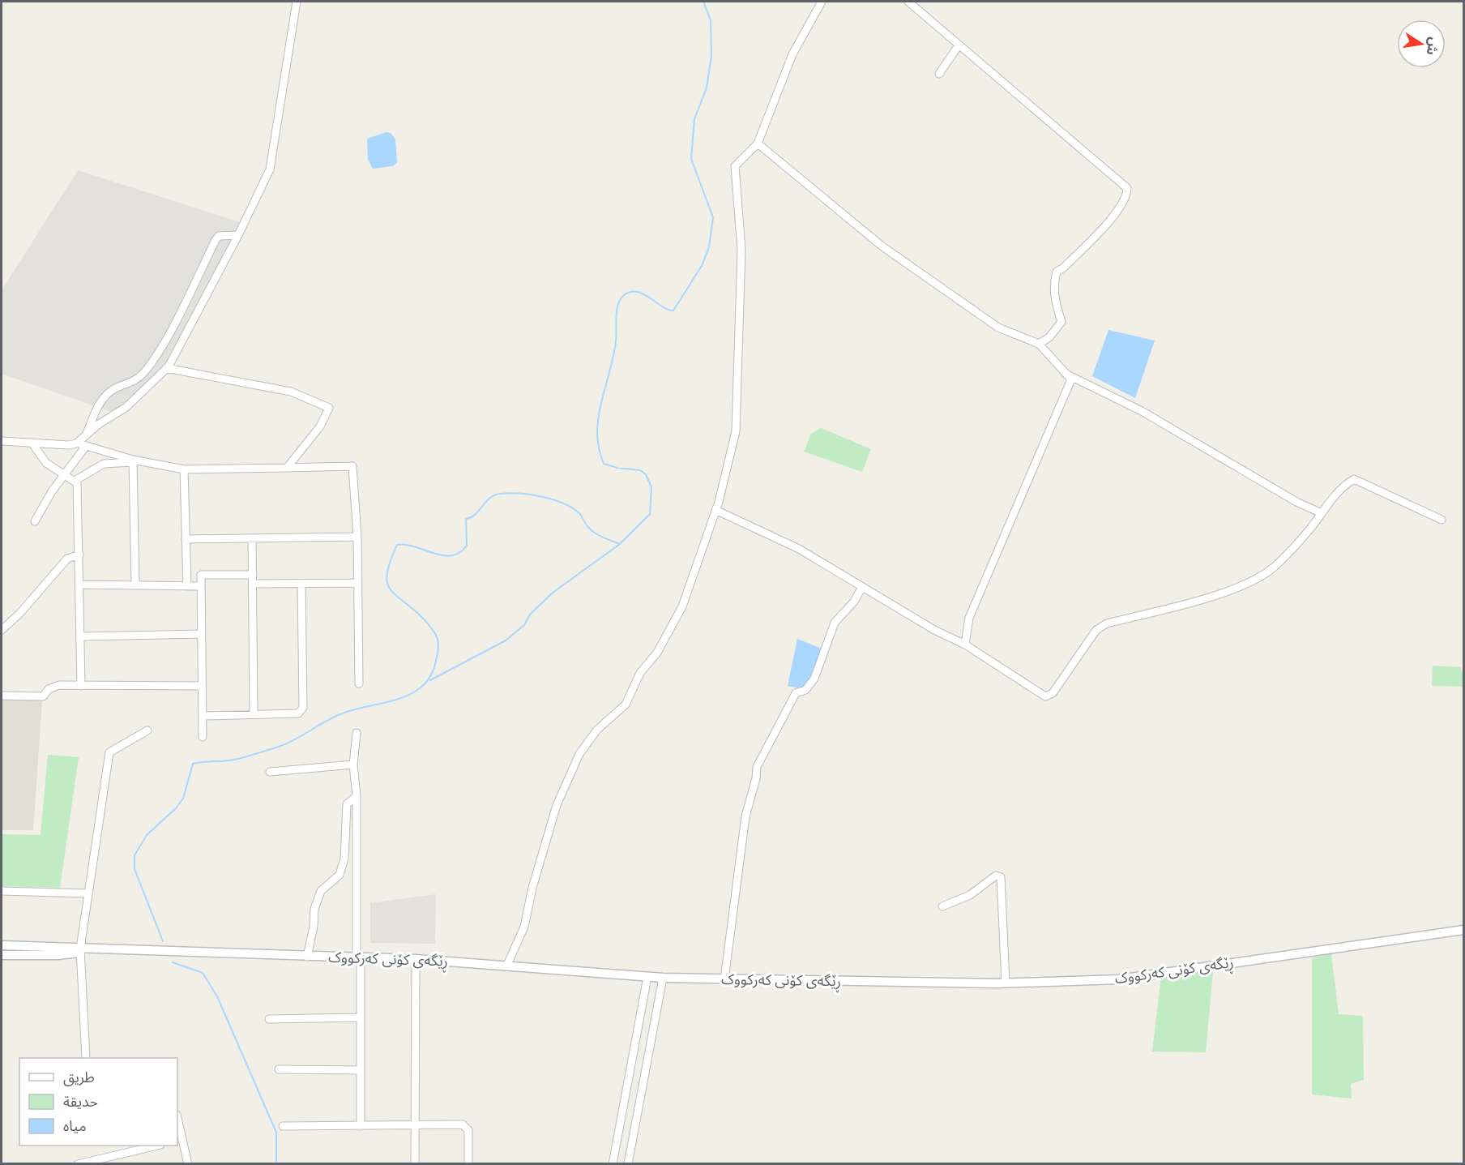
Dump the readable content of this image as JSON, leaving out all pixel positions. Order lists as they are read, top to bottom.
{
  "streets": {
    "street": ["ڕێگەی کۆنی کەرکووک"]
  },
  "legend": ["طريق", "حديقة", "مياه"],
  "north": "right"
}
